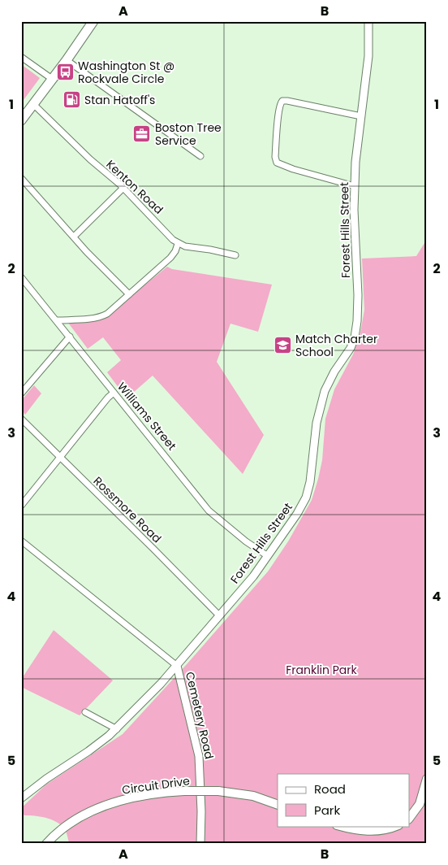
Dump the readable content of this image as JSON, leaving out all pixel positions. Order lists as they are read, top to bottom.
{
  "streets": {
    "main road": ["Circuit Drive"],
    "street": [
      "Kenton Road",
      "Forest Hills Street",
      "Williams Street",
      "Rossmore Road",
      "Cemetery Road"
    ]
  },
  "crossings": [
    ["Forest Hills Street", "Williams Street"],
    ["Forest Hills Street", "Rossmore Road"],
    ["Forest Hills Street", "Cemetery Road"]
  ],
  "parks": ["Franklin Park"],
  "places": {
    "bus stop": ["Washington St @ Rockvale Circle"],
    "fuel station": ["Stan Hatoff's"],
    "office": ["Boston Tree Service"],
    "school or university": ["Match Charter School"]
  },
  "legend": ["Road", "Park"],
  "grid": {
    "columns": ["A", "B"],
    "rows": [
      "1",
      "2",
      "3",
      "4",
      "5"
    ]
  }
}
